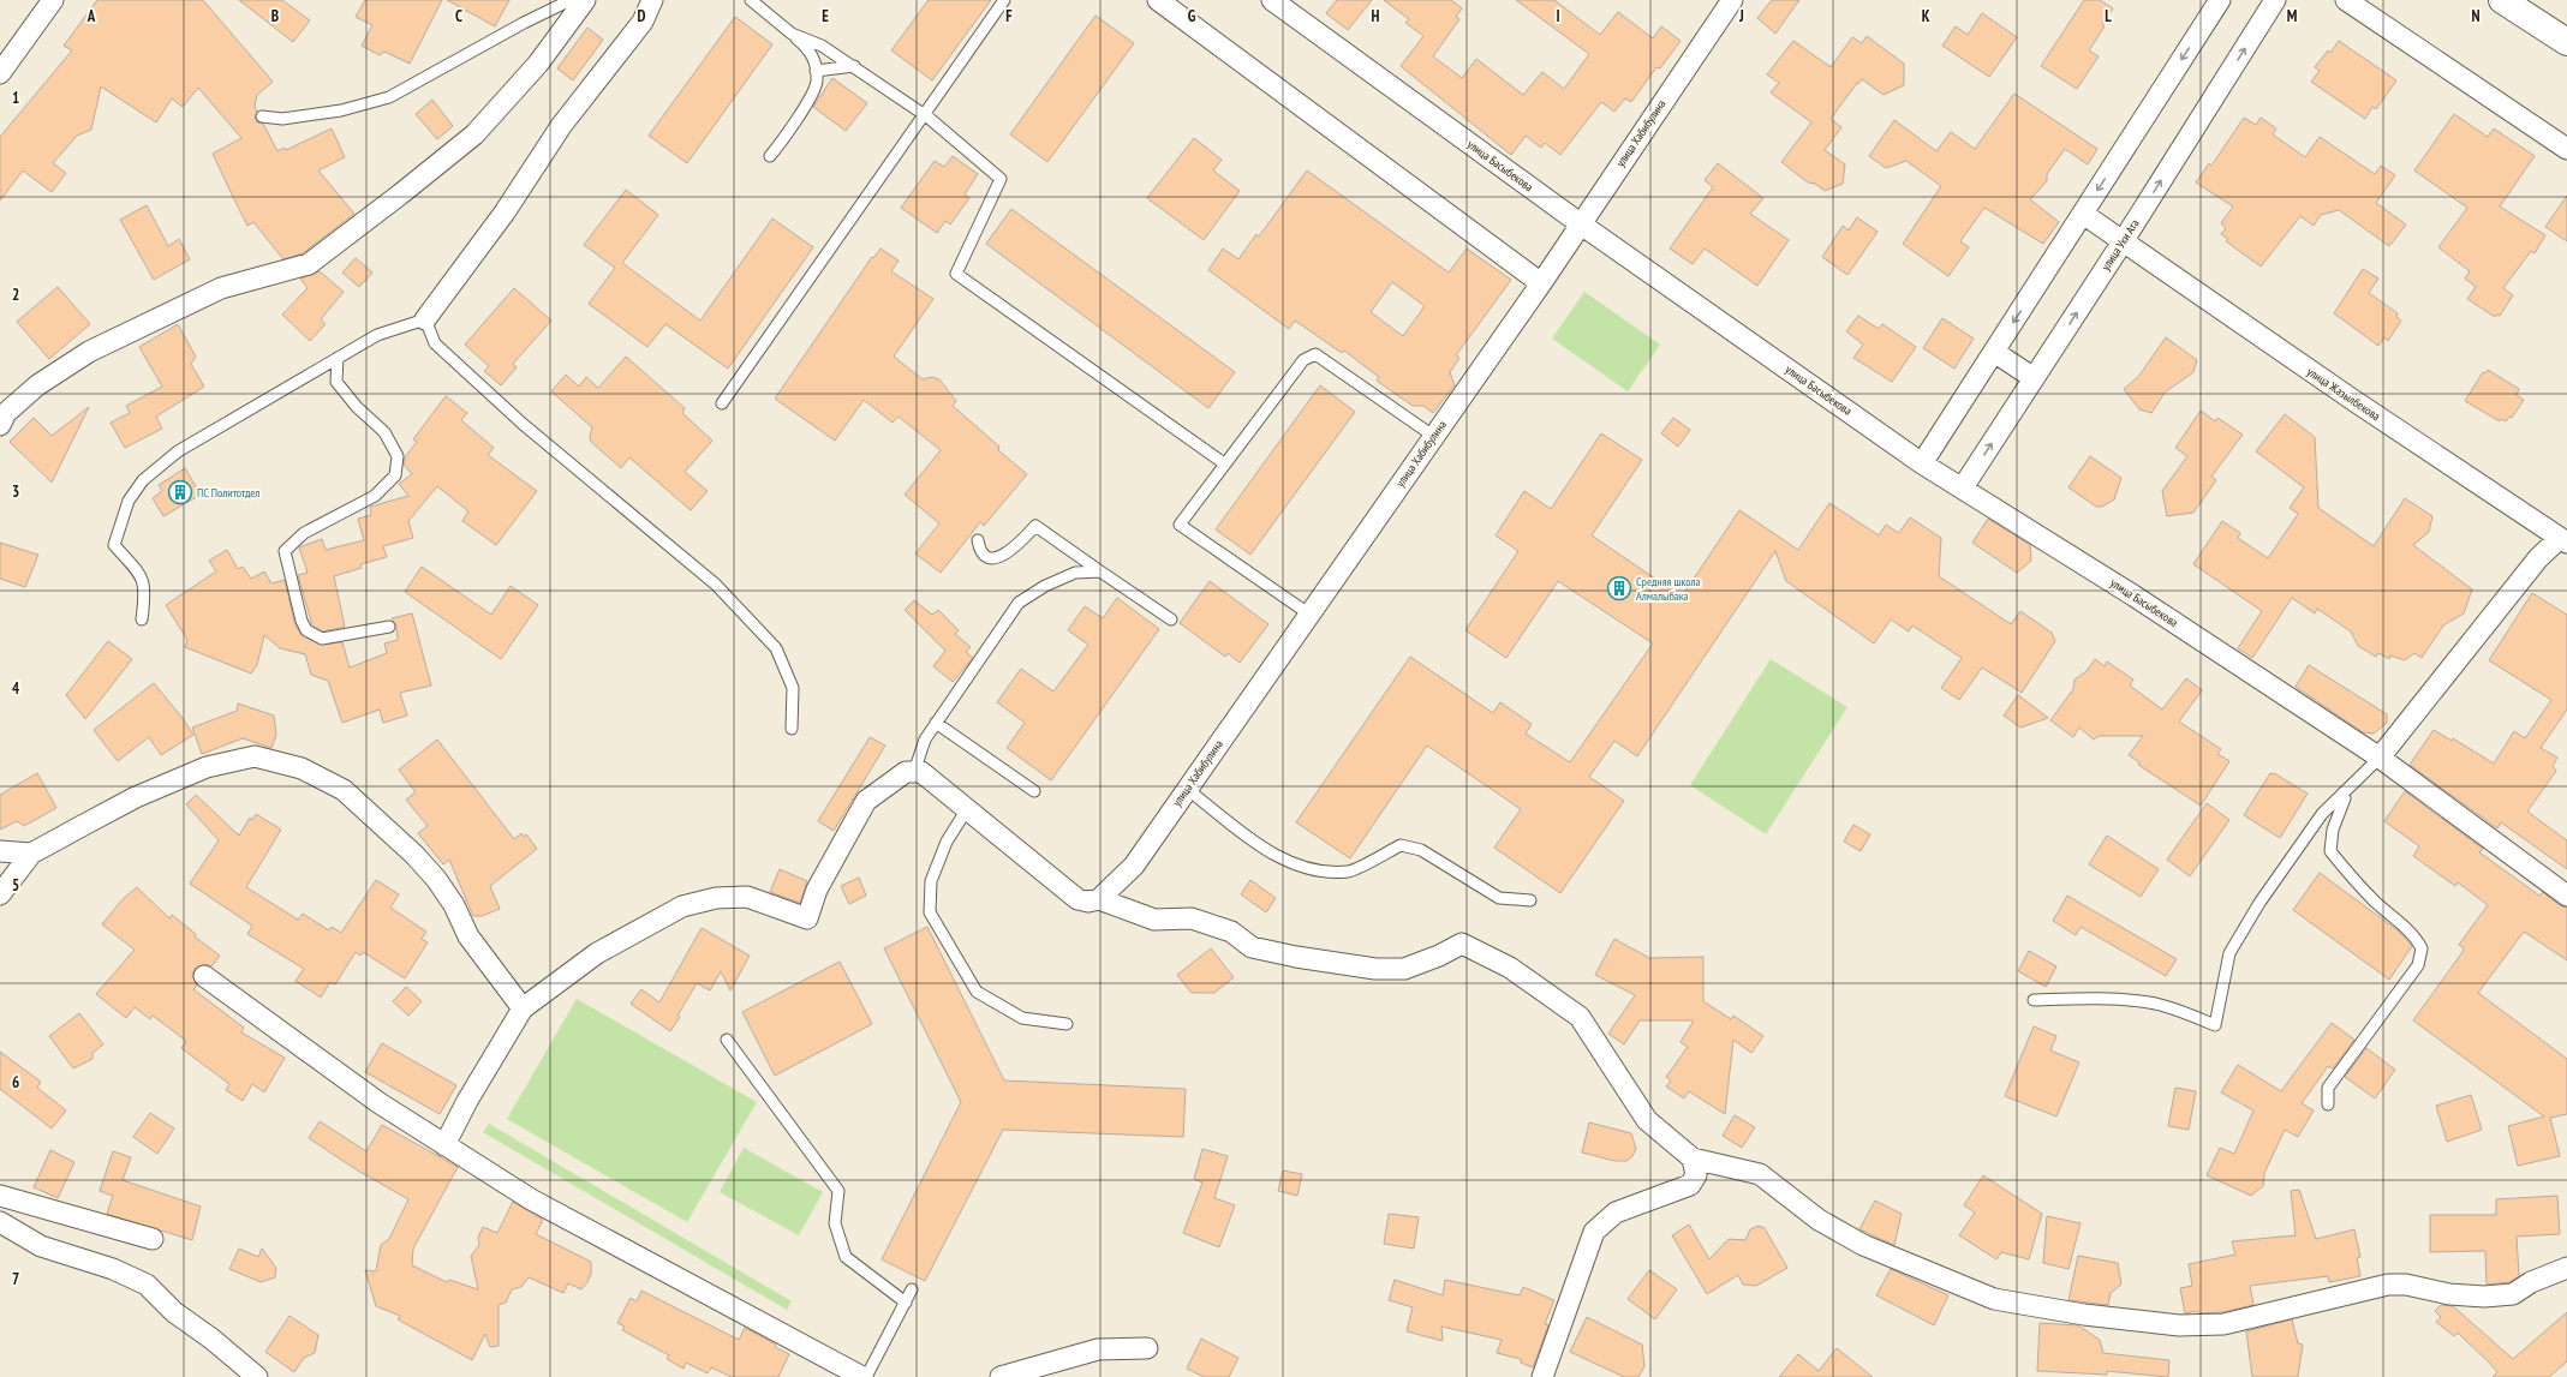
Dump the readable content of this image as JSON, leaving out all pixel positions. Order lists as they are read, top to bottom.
{
  "streets": {
    "street": [
      "улица Хабибулина",
      "улица Басыбекова",
      "улица Уки Ата",
      "улица Жазылбекова"
    ]
  },
  "crossings": [
    ["улица Хабибулина", "улица Басыбекова"],
    ["улица Басыбекова", "улица Уки Ата"],
    ["улица Уки Ата", "улица Жазылбекова"]
  ],
  "places": {
    "building": ["ПС Политотдел", "Средняя школа Алмалыбака"]
  },
  "grid": {
    "columns": [
      "A",
      "B",
      "C",
      "D",
      "E",
      "F",
      "G",
      "H",
      "I",
      "J",
      "K",
      "L",
      "M",
      "N"
    ],
    "rows": [
      "1",
      "2",
      "3",
      "4",
      "5",
      "6",
      "7"
    ]
  }
}
